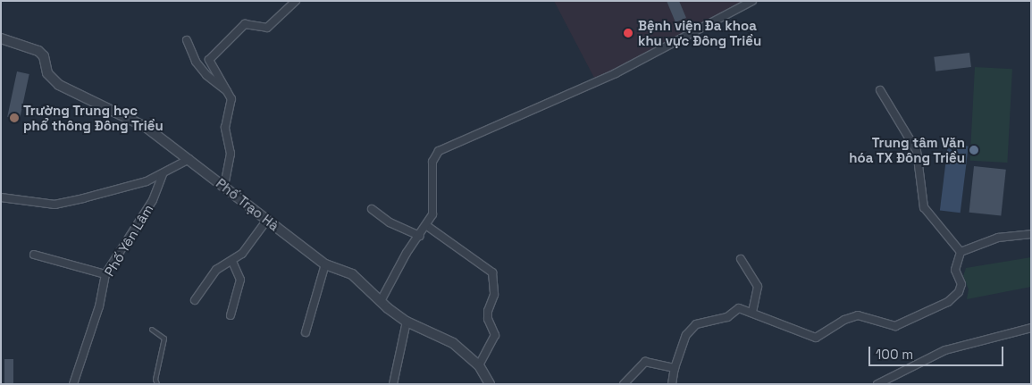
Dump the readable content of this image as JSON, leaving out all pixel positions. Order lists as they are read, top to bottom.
{
  "streets": {
    "street": ["Phố Trạo Hà", "Phố Yên Lâm"]
  },
  "places": ["Bệnh viện Đa khoa khu vực Đông Triều", "Trường Trung học phổ thông Đông Triều", "Trung tâm Văn hóa TX Đông Triều"],
  "scale_bar": "100 m"
}
